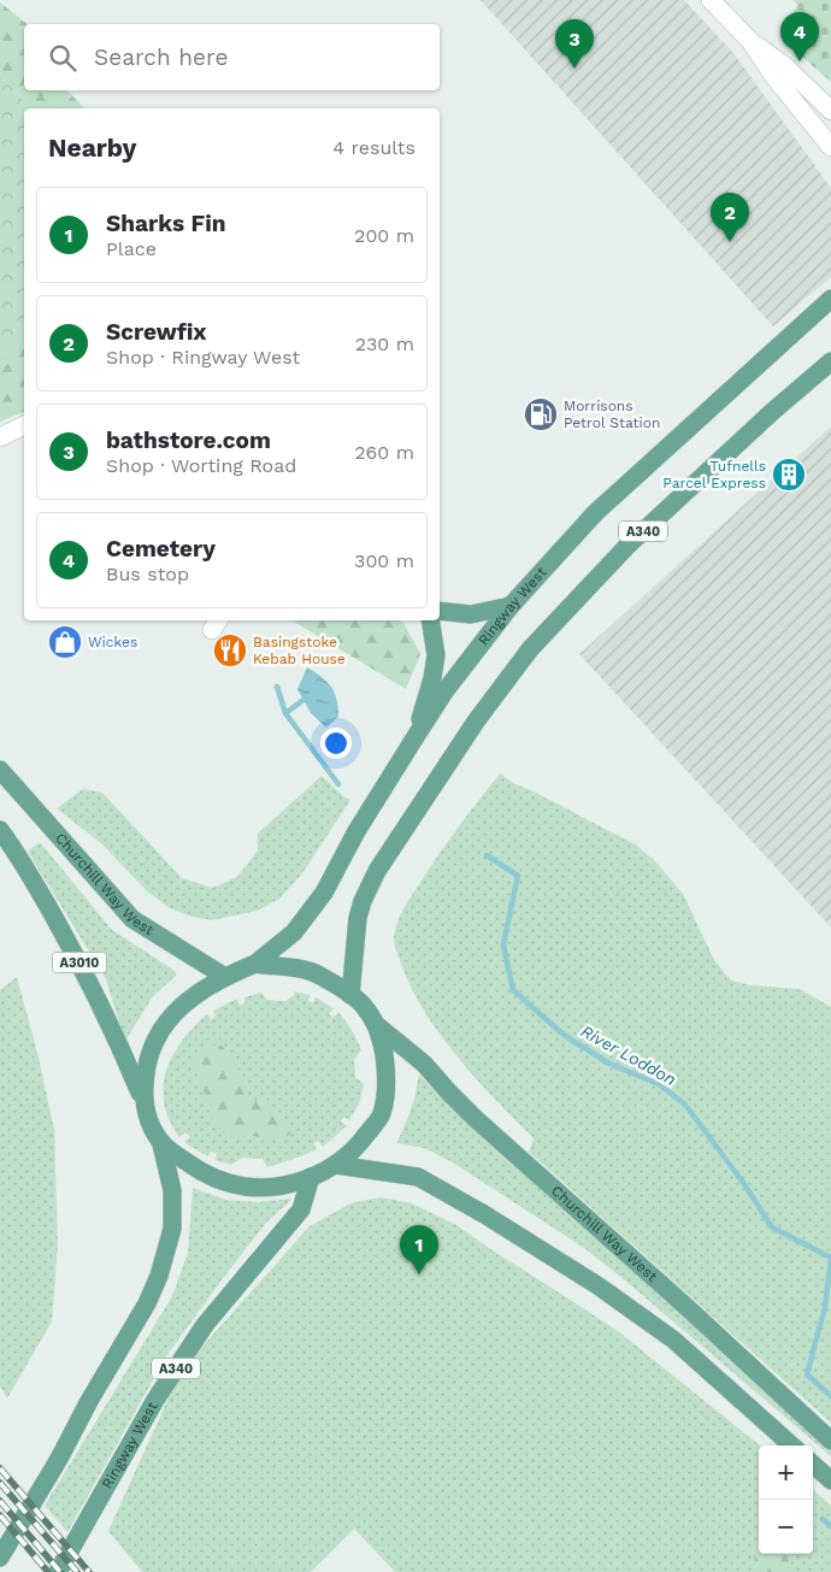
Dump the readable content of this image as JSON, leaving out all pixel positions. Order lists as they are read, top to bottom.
{
  "streets": {
    "main road": [
      "A340",
      "Ringway West",
      "Churchill Way West",
      "A3010"
    ]
  },
  "crossings": [
    ["Ringway West", "Churchill Way West"],
    ["Ringway West", "A3010"]
  ],
  "water": ["River Loddon"],
  "places": {
    "fuel station": ["Morrisons Petrol Station"],
    "building": ["Tufnells Parcel Express"],
    "shop": ["Wickes"],
    "restaurant": ["Basingstoke Kebab House"]
  },
  "page": {
    "pins": [
      "4",
      "3",
      "2",
      "1"
    ],
    "search": "Search here",
    "heading": ["Nearby", "4 results"],
    "list": [
      {
        "mark": "1",
        "name": "Sharks Fin",
        "note": "Place",
        "value": "200 m"
      },
      {
        "mark": "2",
        "name": "Screwfix",
        "note": "Shop · Ringway West",
        "value": "230 m"
      },
      {
        "mark": "3",
        "name": "bathstore.com",
        "note": "Shop · Worting Road",
        "value": "260 m"
      },
      {
        "mark": "4",
        "name": "Cemetery",
        "note": "Bus stop",
        "value": "300 m"
      }
    ],
    "map_buttons": ["+", "−"]
  }
}
